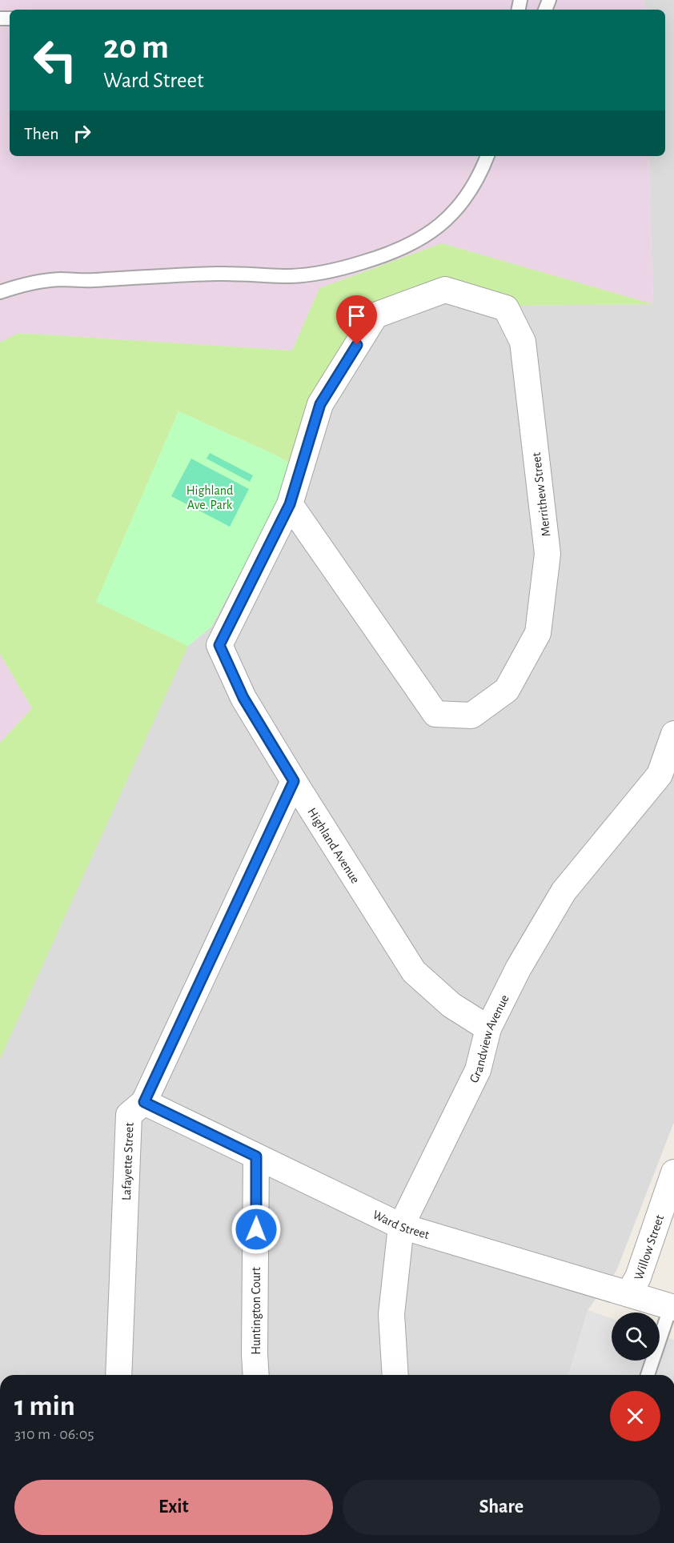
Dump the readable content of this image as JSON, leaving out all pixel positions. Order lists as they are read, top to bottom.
{
  "streets": {
    "street": [
      "Merrithew Street",
      "Highland Avenue",
      "Grandview Avenue",
      "Lafayette Street",
      "Ward Street",
      "Willow Street",
      "Huntington Court"
    ]
  },
  "crossings": [
    ["Merrithew Street", "Highland Avenue"],
    ["Highland Avenue", "Grandview Avenue"],
    ["Highland Avenue", "Lafayette Street"],
    ["Grandview Avenue", "Ward Street"],
    ["Lafayette Street", "Ward Street"],
    ["Ward Street", "Willow Street"],
    ["Ward Street", "Huntington Court"]
  ],
  "parks": ["Highland Ave. Park"],
  "page": {
    "turn": ["20 m", "Ward Street"],
    "then": "Then",
    "heading": ["1 min", "310 m · 06:05"],
    "buttons": ["Exit", "Share"]
  }
}
